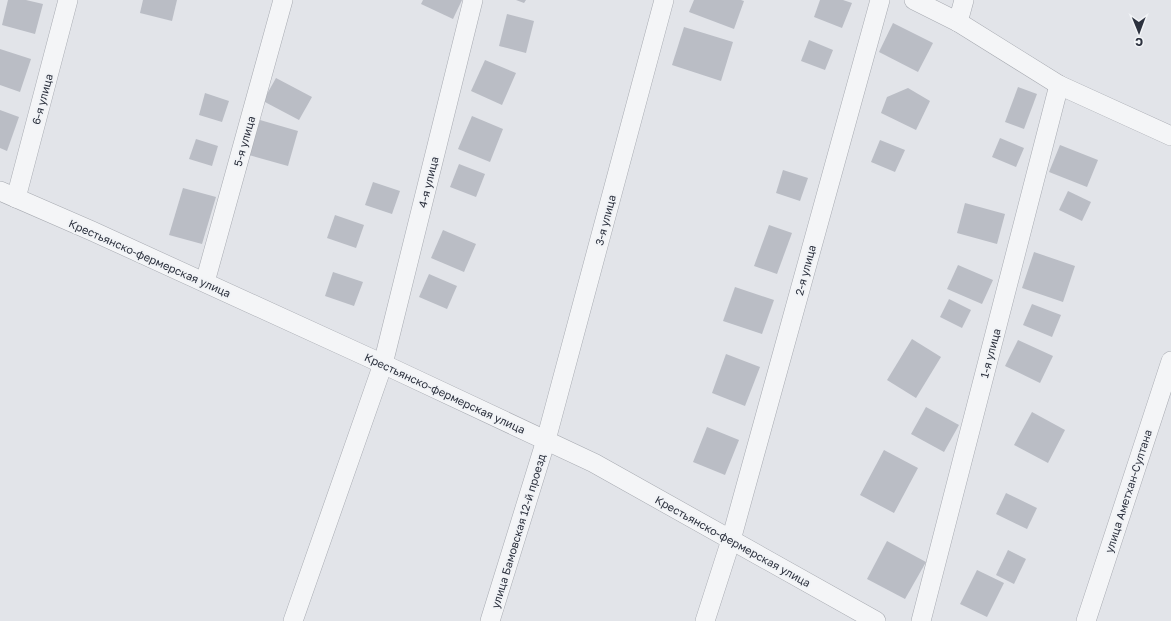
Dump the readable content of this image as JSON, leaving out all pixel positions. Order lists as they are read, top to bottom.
{
  "streets": {
    "street": [
      "6-я улица",
      "5-я улица",
      "4-я улица",
      "3-я улица",
      "Крестьянско-фермерская улица",
      "2-я улица",
      "1-я улица",
      "улица Аметхан-Султана",
      "улица Бамовская 12-й проезд"
    ]
  },
  "crossings": [
    ["6-я улица", "Крестьянско-фермерская улица"],
    ["5-я улица", "Крестьянско-фермерская улица"],
    ["4-я улица", "Крестьянско-фермерская улица"],
    ["3-я улица", "Крестьянско-фермерская улица"],
    ["3-я улица", "улица Бамовская 12-й проезд"],
    ["Крестьянско-фермерская улица", "2-я улица"],
    ["Крестьянско-фермерская улица", "улица Бамовская 12-й проезд"]
  ],
  "north": "bottom"
}
